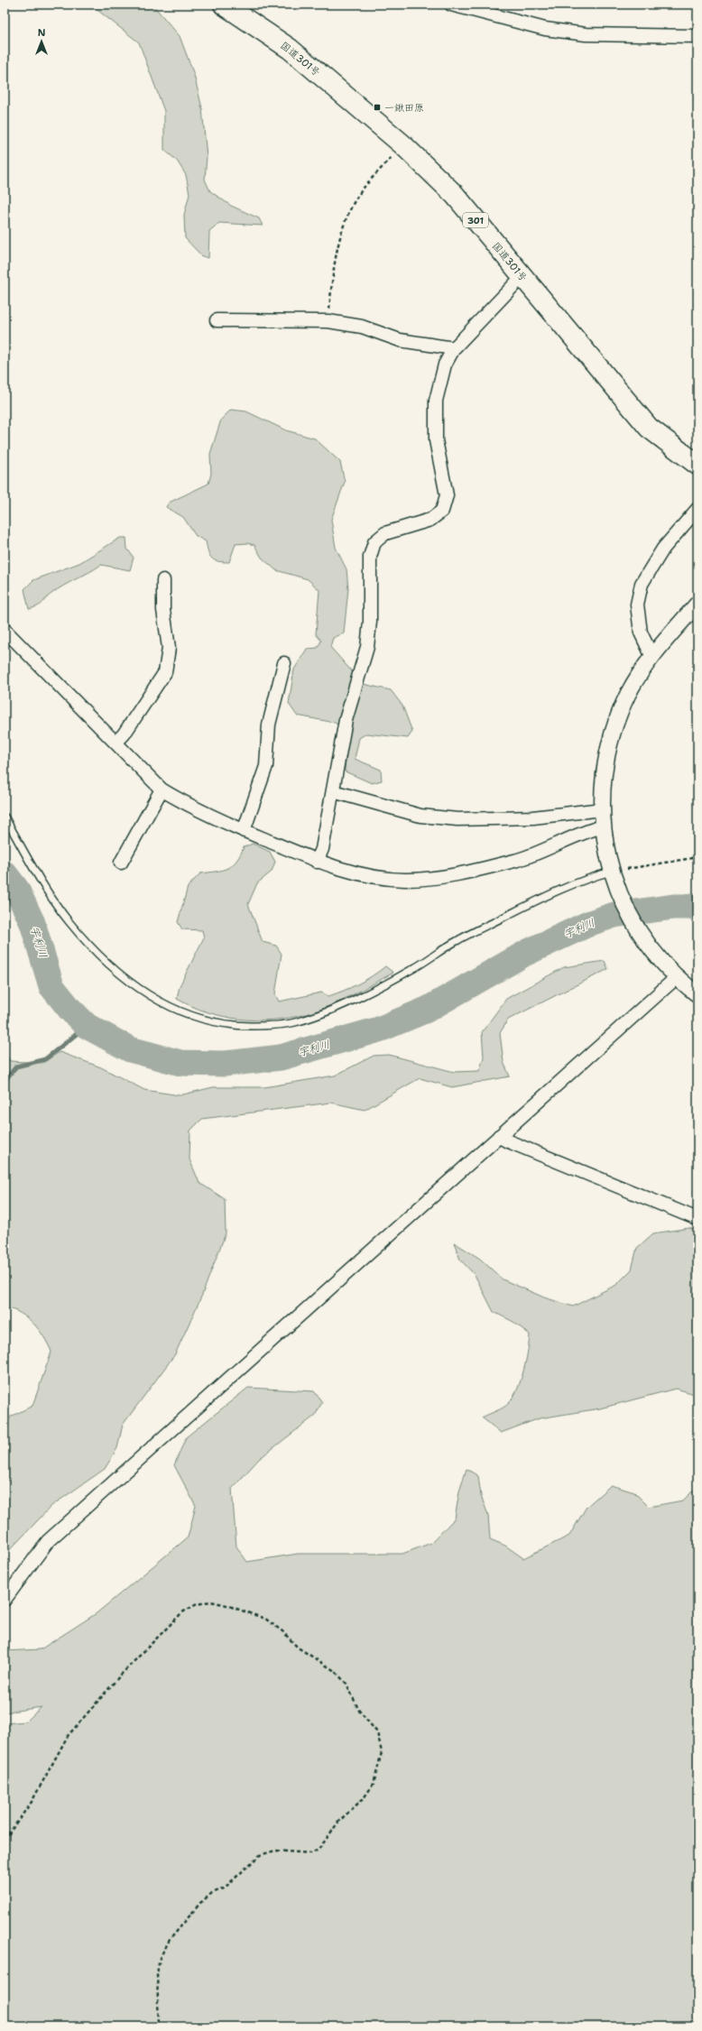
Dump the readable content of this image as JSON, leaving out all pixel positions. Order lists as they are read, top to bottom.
{
  "streets": {
    "highway": ["国道301号", "301"]
  },
  "water": ["宇利川"],
  "places": {
    "transit": ["一鍬田原"]
  },
  "north": "top"
}
